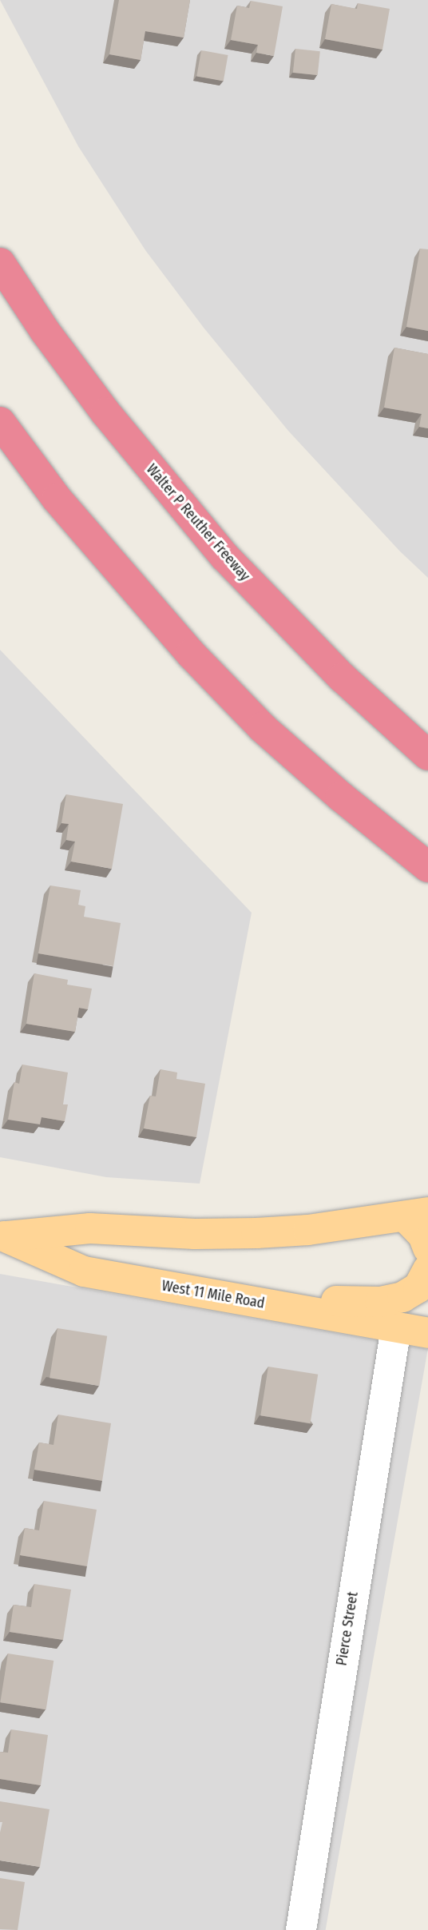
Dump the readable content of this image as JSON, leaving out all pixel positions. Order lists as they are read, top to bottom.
{
  "streets": {
    "highway": ["Walter P Reuther Freeway"],
    "main road": ["West 11 Mile Road"],
    "street": ["Pierce Street"]
  },
  "crossings": [
    ["West 11 Mile Road", "Pierce Street"]
  ]
}
